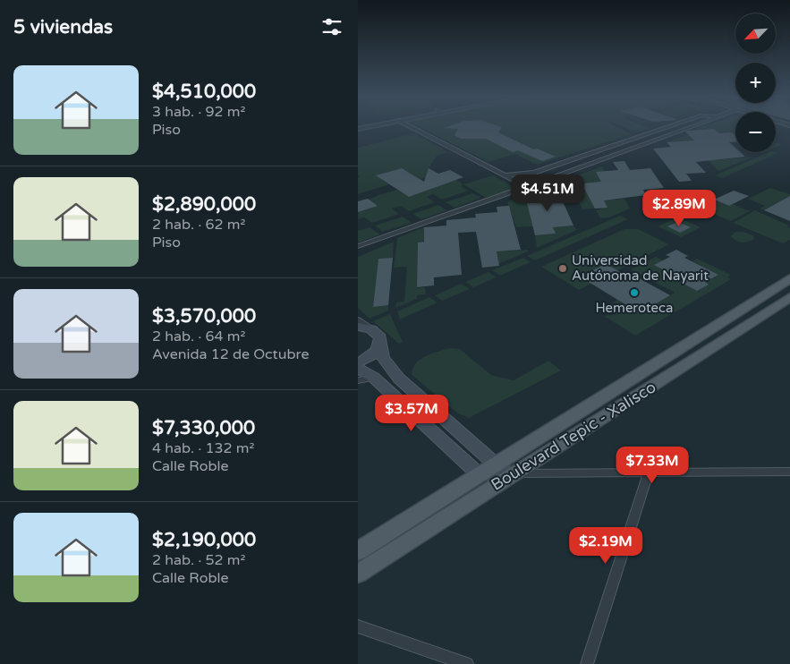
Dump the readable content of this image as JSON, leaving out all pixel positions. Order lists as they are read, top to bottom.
{
  "streets": {
    "main road": ["Boulevard Tepic - Xalisco"]
  },
  "places": ["Universidad Autónoma de Nayarit", "Hemeroteca"],
  "north": "bottom left",
  "page": {
    "heading": "5 viviendas",
    "map_buttons": ["+", "−"],
    "list": [
      {
        "name": "$4,510,000",
        "note": "3 hab. · 92 m² · Piso"
      },
      {
        "name": "$2,890,000",
        "note": "2 hab. · 62 m² · Piso"
      },
      {
        "name": "$3,570,000",
        "note": "2 hab. · 64 m² · Avenida 12 de Octubre"
      },
      {
        "name": "$7,330,000",
        "note": "4 hab. · 132 m² · Calle Roble"
      },
      {
        "name": "$2,190,000",
        "note": "2 hab. · 52 m² · Calle Roble"
      }
    ],
    "price": [
      "$4.51M",
      "$2.89M",
      "$3.57M",
      "$7.33M",
      "$2.19M"
    ]
  }
}
